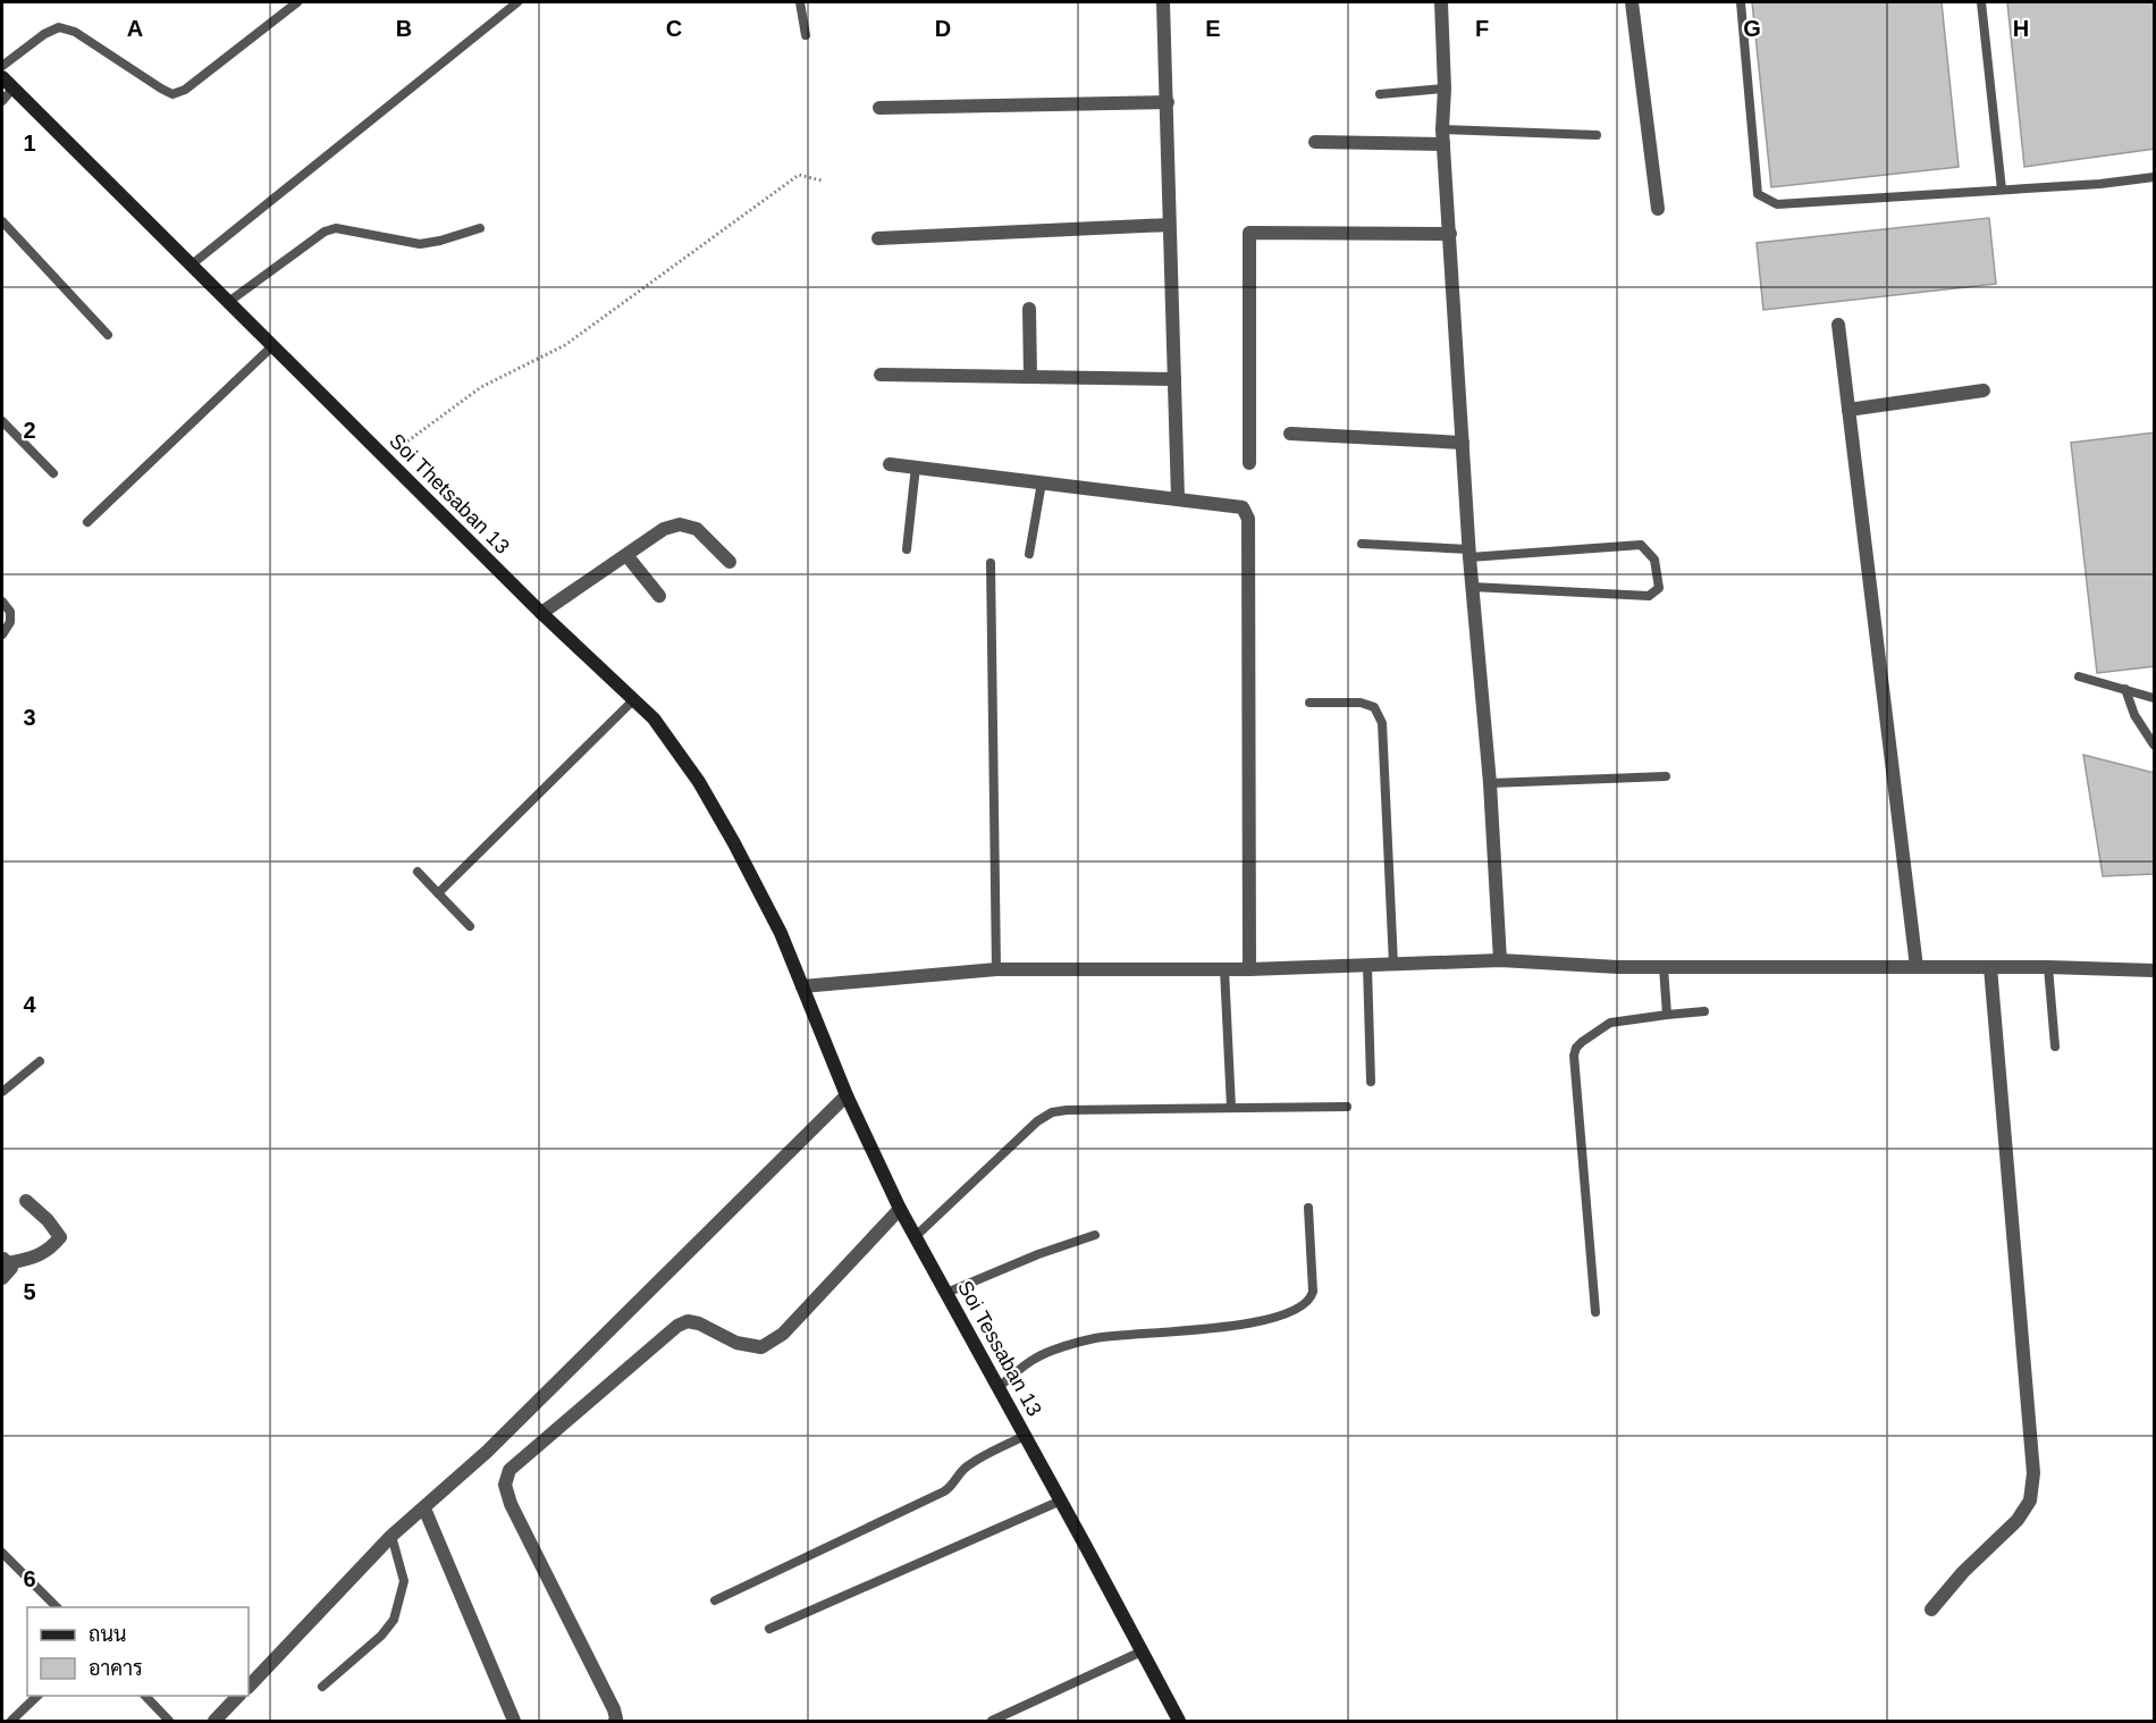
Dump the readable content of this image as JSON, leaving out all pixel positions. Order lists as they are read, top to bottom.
{
  "streets": {
    "street": ["Soi Thetsaban 13", "Soi Tessaban 13"]
  },
  "crossings": [
    ["Soi Thetsaban 13", "Soi Tessaban 13"]
  ],
  "legend": ["ถนน", "อาคาร"],
  "grid": {
    "columns": [
      "A",
      "B",
      "C",
      "D",
      "E",
      "F",
      "G",
      "H"
    ],
    "rows": [
      "1",
      "2",
      "3",
      "4",
      "5",
      "6"
    ]
  }
}
